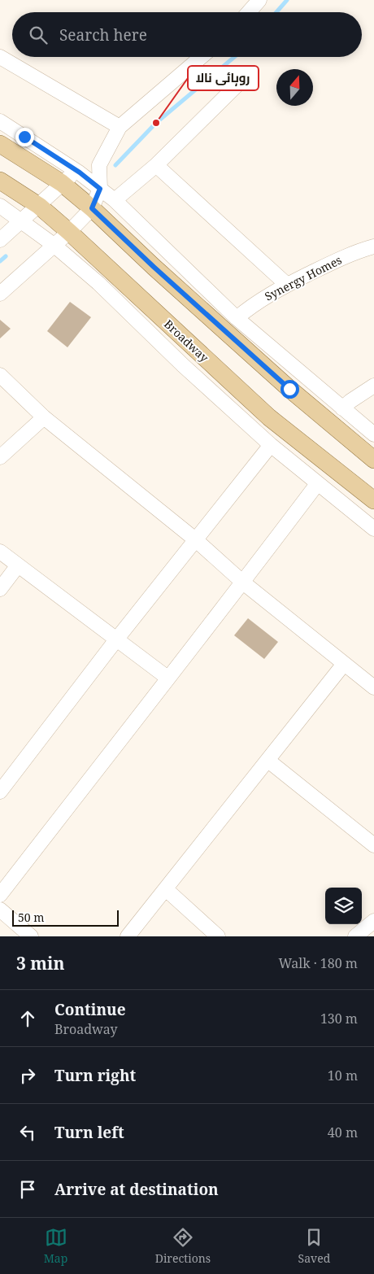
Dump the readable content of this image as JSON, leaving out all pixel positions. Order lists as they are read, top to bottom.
{
  "streets": {
    "main road": ["Broadway"],
    "street": ["Synergy Homes"]
  },
  "places": ["روہائی نالا"],
  "scale_bar": "50 m",
  "north": "top",
  "page": {
    "search": "Search here",
    "scale": "50 m",
    "heading": ["3 min", "Walk · 180 m"],
    "list": [
      ["Continue", "Broadway", "130 m"],
      ["Turn right", "10 m"],
      ["Turn left", "40 m"],
      "Arrive at destination"
    ],
    "nav": ["Map", "Directions", "Saved"]
  }
}
